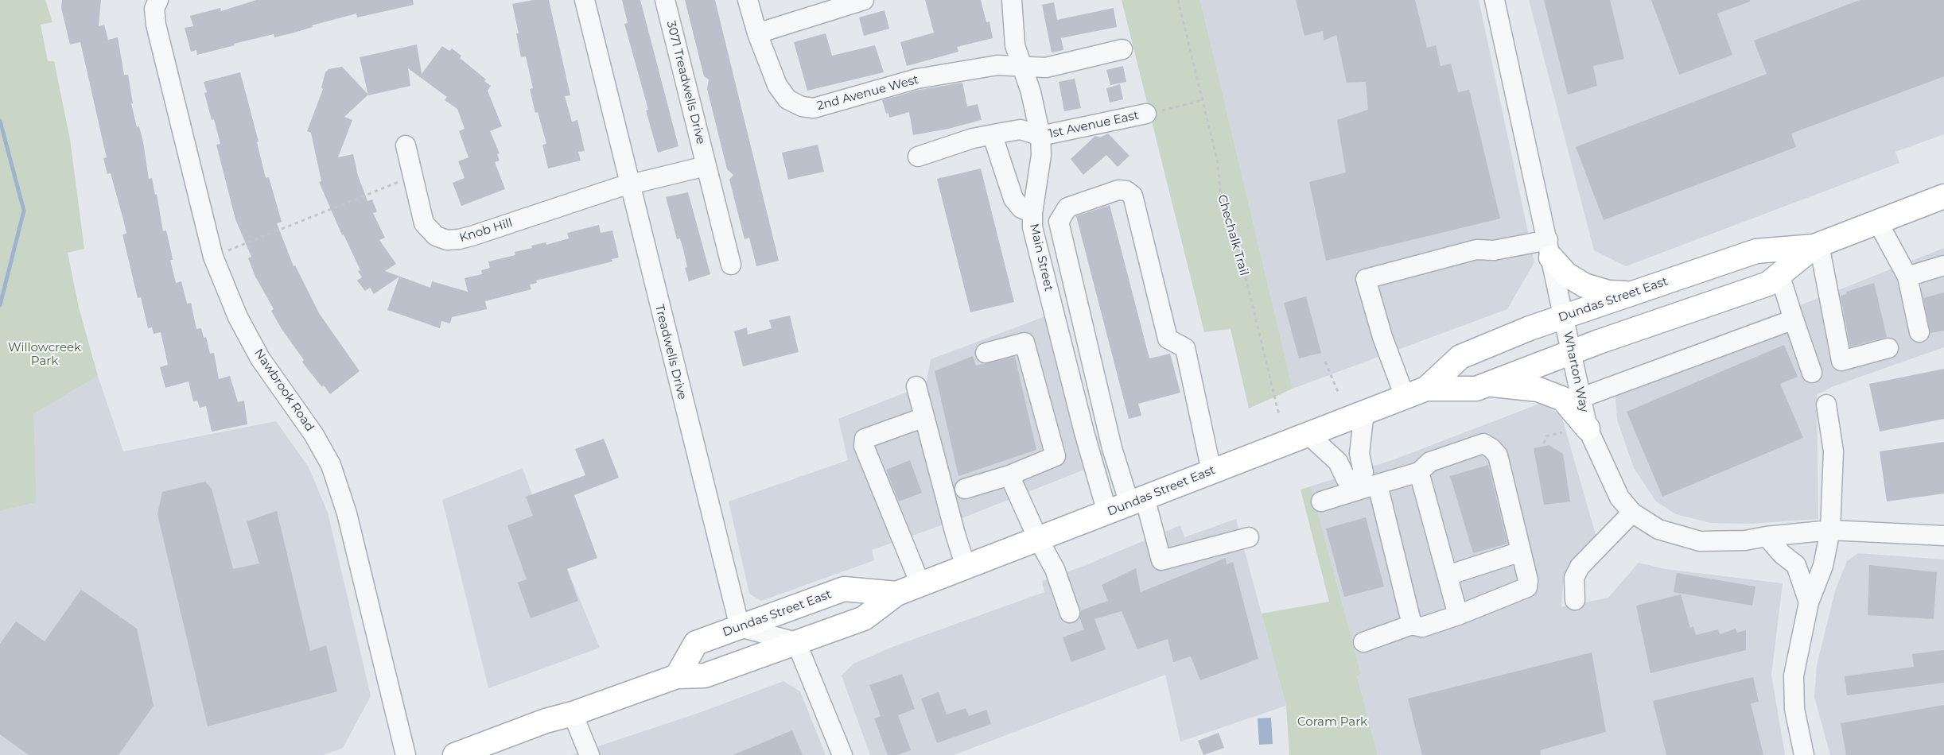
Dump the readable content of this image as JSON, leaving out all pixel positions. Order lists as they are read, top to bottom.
{
  "streets": {
    "main road": ["Dundas Street East"],
    "street": [
      "3071 Treadwells Drive",
      "2nd Avenue West",
      "1st Avenue East",
      "Knob Hill",
      "Main Street",
      "Treadwells Drive",
      "Wharton Way",
      "Nawbrook Road"
    ],
    "path": ["Chechalk Trail"]
  },
  "crossings": [
    ["2nd Avenue West", "Main Street"],
    ["1st Avenue East", "Main Street"],
    ["Knob Hill", "Treadwells Drive"],
    ["Main Street", "Dundas Street East"],
    ["Dundas Street East", "Treadwells Drive"],
    ["Dundas Street East", "Wharton Way"]
  ],
  "parks": ["Willowcreek Park", "Coram Park"]
}
